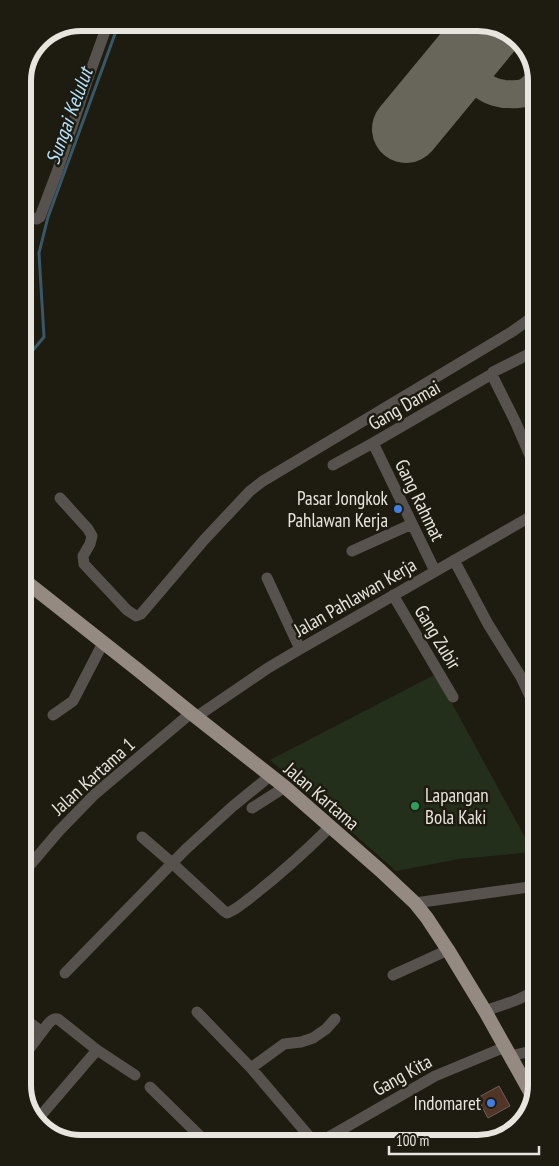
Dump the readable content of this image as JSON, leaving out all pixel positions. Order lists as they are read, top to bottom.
{
  "streets": {
    "main road": ["Jalan Kartama"],
    "street": [
      "Gang Damai",
      "Gang Rahmat",
      "Jalan Pahlawan Kerja",
      "Gang Zubir",
      "Jalan Kartama 1",
      "Gang Kita"
    ]
  },
  "crossings": [
    ["Gang Damai", "Gang Rahmat"],
    ["Gang Rahmat", "Jalan Pahlawan Kerja"],
    ["Jalan Pahlawan Kerja", "Gang Zubir"],
    ["Jalan Pahlawan Kerja", "Jalan Kartama 1"],
    ["Jalan Pahlawan Kerja", "Jalan Kartama"],
    ["Jalan Kartama 1", "Jalan Kartama"],
    ["Jalan Kartama", "Gang Kita"]
  ],
  "water": ["Sungai Kelulut"],
  "places": ["Pasar Jongkok Pahlawan Kerja", "Lapangan Bola Kaki", "Indomaret"],
  "scale_bar": "100 m"
}
